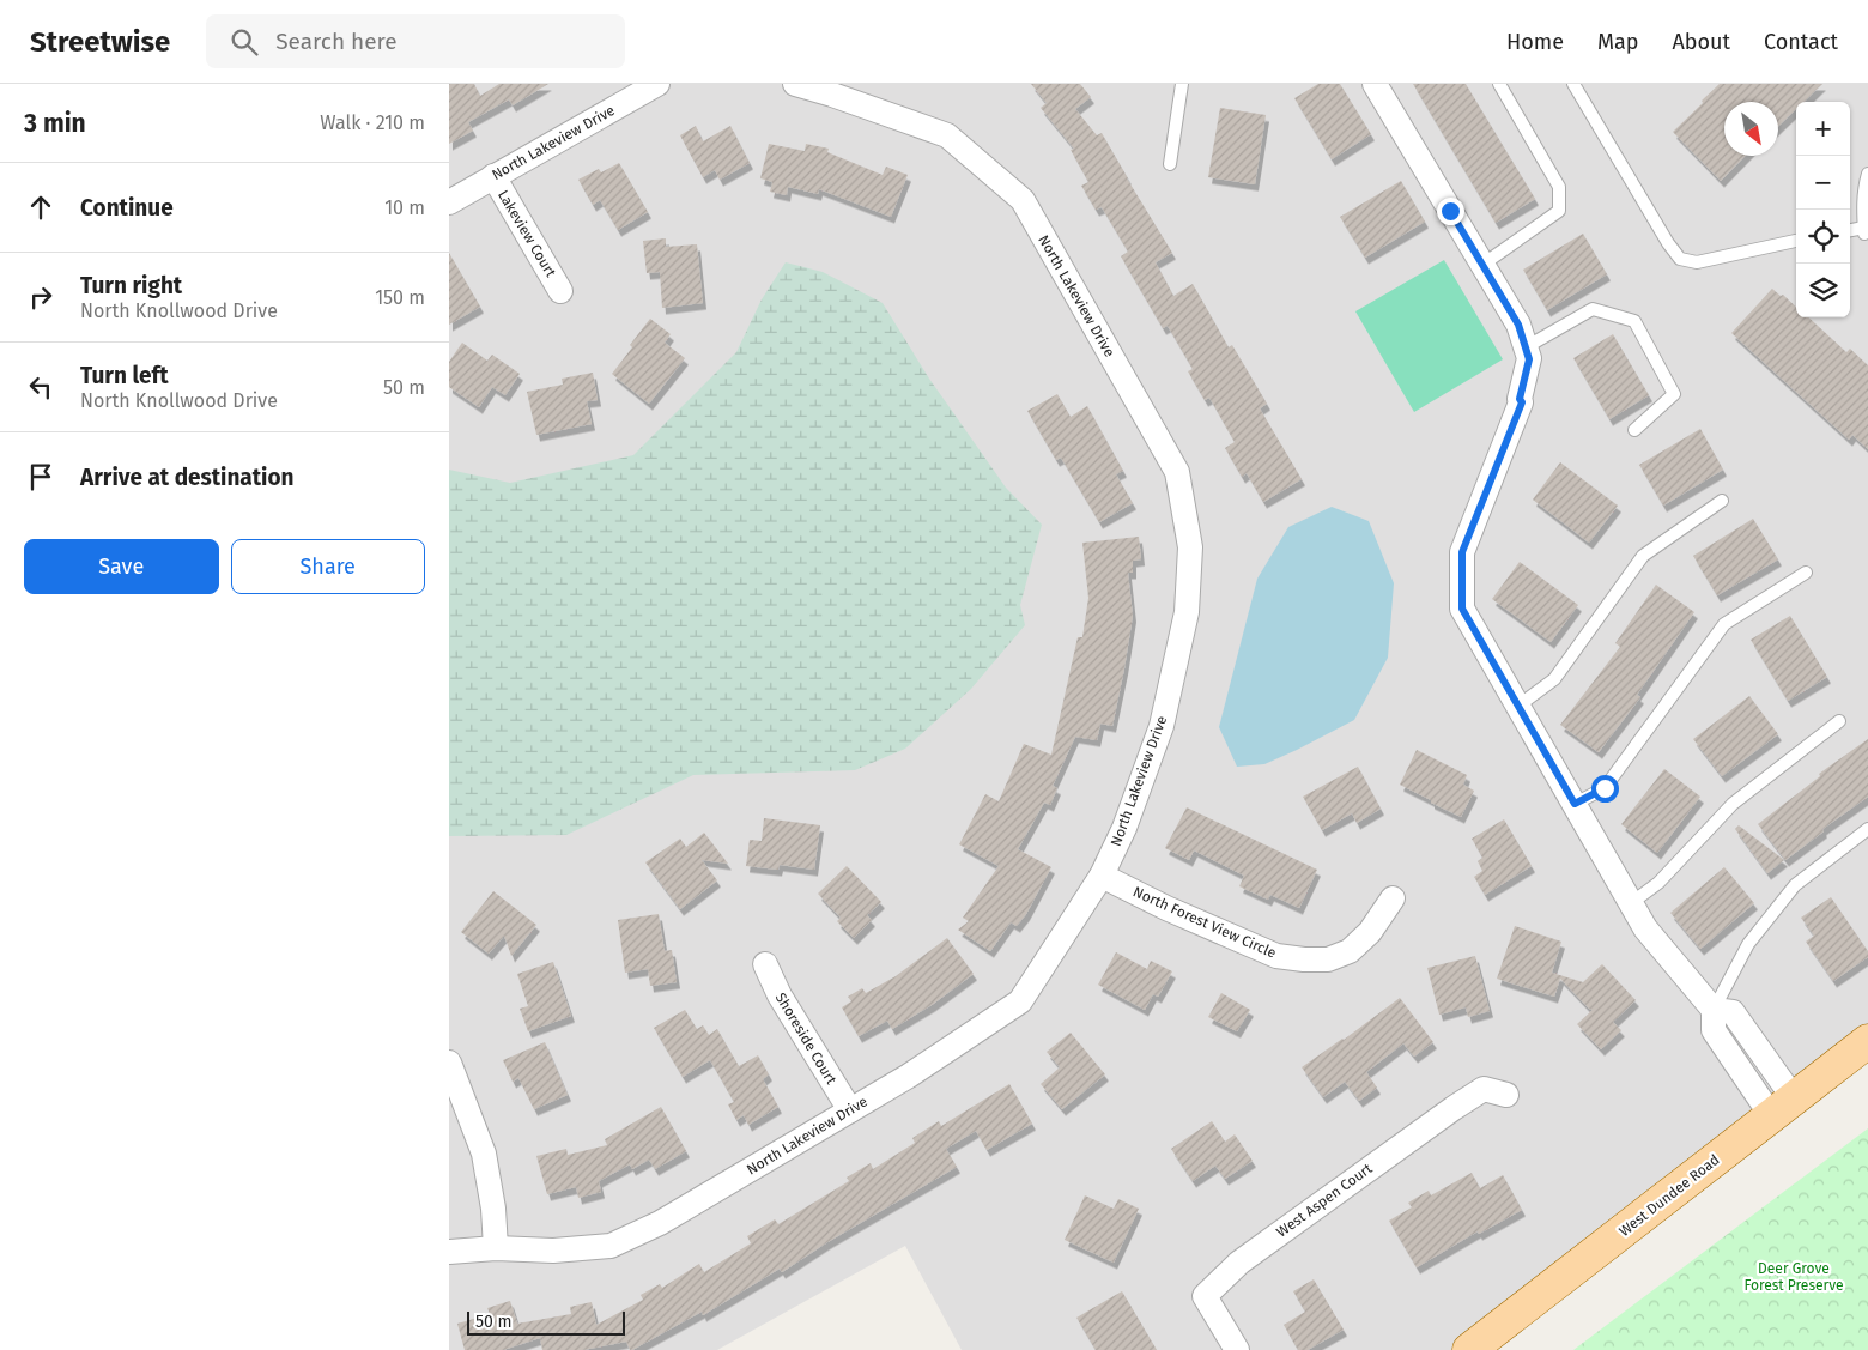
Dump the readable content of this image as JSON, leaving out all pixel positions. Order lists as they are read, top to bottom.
{
  "streets": {
    "main road": ["West Dundee Road"],
    "street": [
      "North Lakeview Drive",
      "Lakeview Court",
      "North Forest View Circle",
      "Shoreside Court",
      "West Aspen Court"
    ]
  },
  "crossings": [
    ["North Lakeview Drive", "Lakeview Court"],
    ["North Lakeview Drive", "North Forest View Circle"],
    ["North Lakeview Drive", "Shoreside Court"]
  ],
  "parks": ["Deer Grove Forest Preserve"],
  "scale_bar": "50 m",
  "north": "bottom right",
  "page": {
    "header": "Streetwise",
    "search": "Search here",
    "nav": [
      "Home",
      "Map",
      "About",
      "Contact"
    ],
    "heading": ["3 min", "Walk · 210 m"],
    "map_buttons": ["+", "−"],
    "list": [
      ["Continue", "10 m"],
      ["Turn right", "North Knollwood Drive", "150 m"],
      ["Turn left", "North Knollwood Drive", "50 m"],
      "Arrive at destination"
    ],
    "buttons": ["Save", "Share"],
    "scale": "50 m"
  }
}
